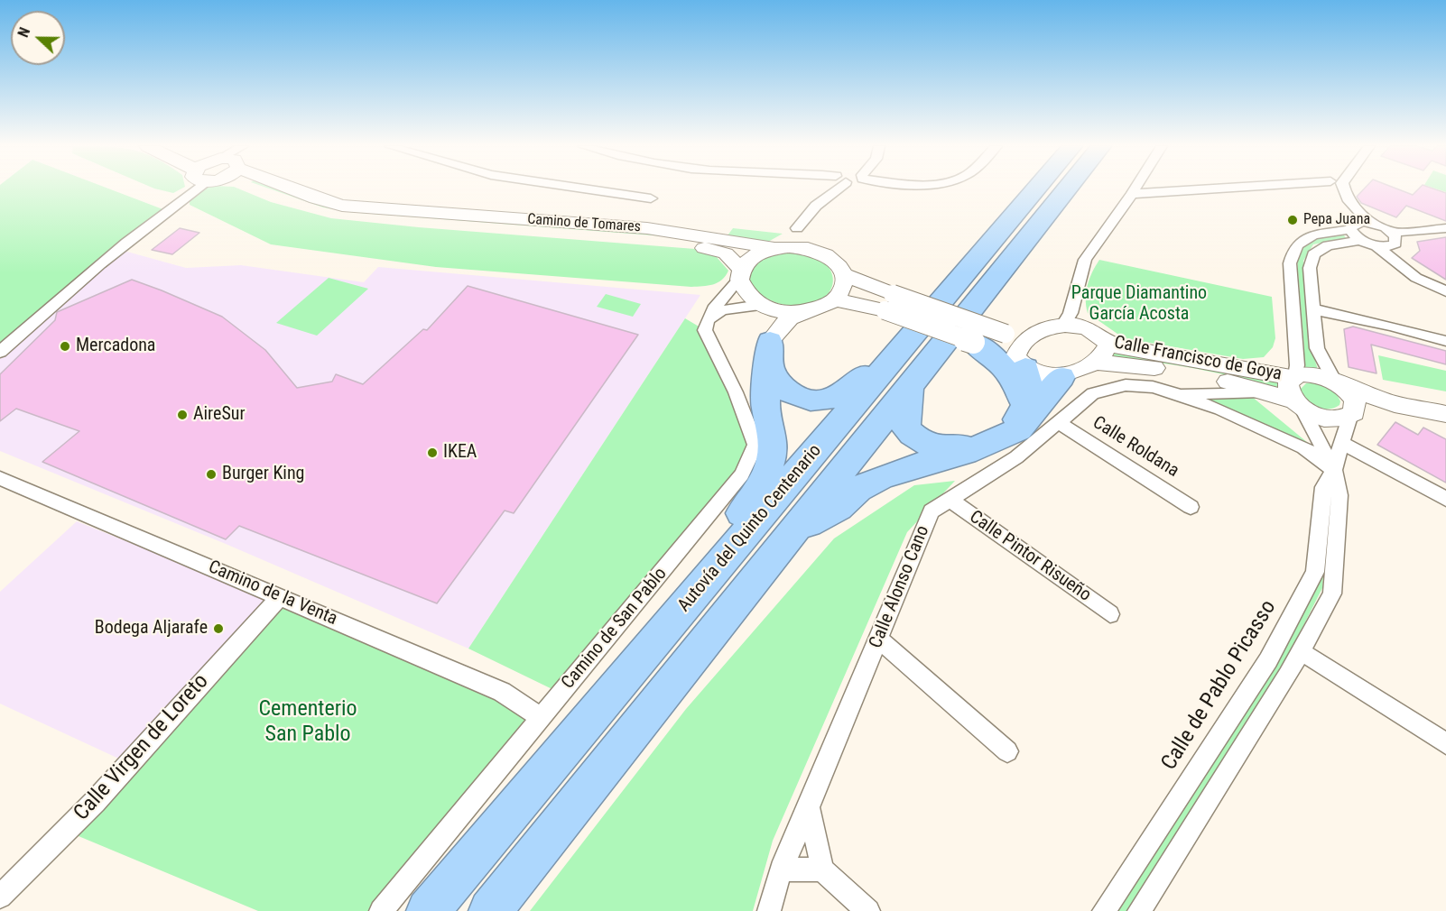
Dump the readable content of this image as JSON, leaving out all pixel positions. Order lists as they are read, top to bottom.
{
  "streets": {
    "highway": ["Autovía del Quinto Centenario"],
    "street": [
      "Camino de Tomares",
      "Calle Francisco de Goya",
      "Calle Roldana",
      "Calle Pintor Risueño",
      "Calle Alonso Cano",
      "Camino de la Venta",
      "Camino de San Pablo",
      "Calle de Pablo Picasso",
      "Calle Virgen de Loreto"
    ]
  },
  "crossings": [
    ["Calle Francisco de Goya", "Calle de Pablo Picasso"],
    ["Calle Roldana", "Calle Alonso Cano"],
    ["Calle Pintor Risueño", "Calle Alonso Cano"],
    ["Calle Alonso Cano", "Calle de Pablo Picasso"],
    ["Camino de la Venta", "Camino de San Pablo"],
    ["Camino de la Venta", "Calle Virgen de Loreto"]
  ],
  "parks": ["Parque Diamantino García Acosta", "Cementerio San Pablo"],
  "places": [
    "Pepa Juana",
    "Mercadona",
    "AireSur",
    "IKEA",
    "Burger King",
    "Bodega Aljarafe"
  ],
  "north": "left"
}
